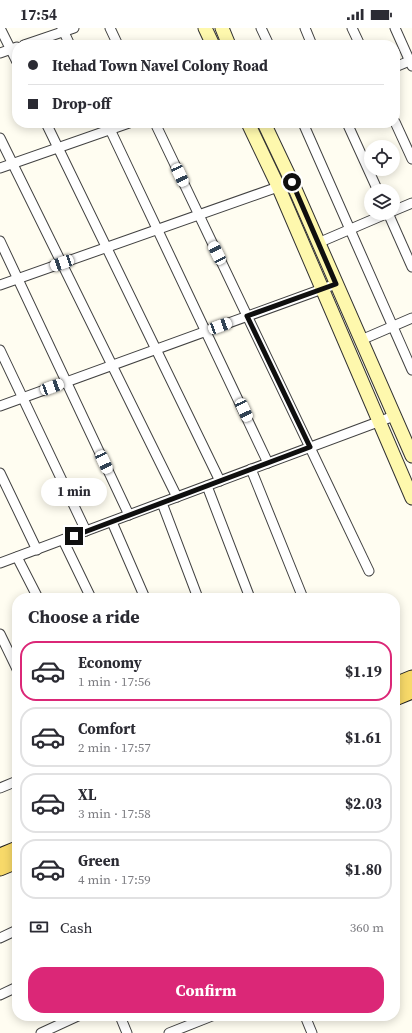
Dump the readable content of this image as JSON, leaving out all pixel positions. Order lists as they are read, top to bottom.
{
  "page": {
    "status": "17:54",
    "banner": ["Itehad Town Navel Colony Road", "Drop-off"],
    "bubble": "1 min",
    "heading": "Choose a ride",
    "list": [
      {
        "name": "Economy",
        "note": "1 min · 17:56",
        "value": "$1.19"
      },
      {
        "name": "Comfort",
        "note": "2 min · 17:57",
        "value": "$1.61"
      },
      {
        "name": "XL",
        "note": "3 min · 17:58",
        "value": "$2.03"
      },
      {
        "name": "Green",
        "note": "4 min · 17:59",
        "value": "$1.80"
      }
    ],
    "pay": ["Cash", "360 m"],
    "buttons": "Confirm"
  }
}
